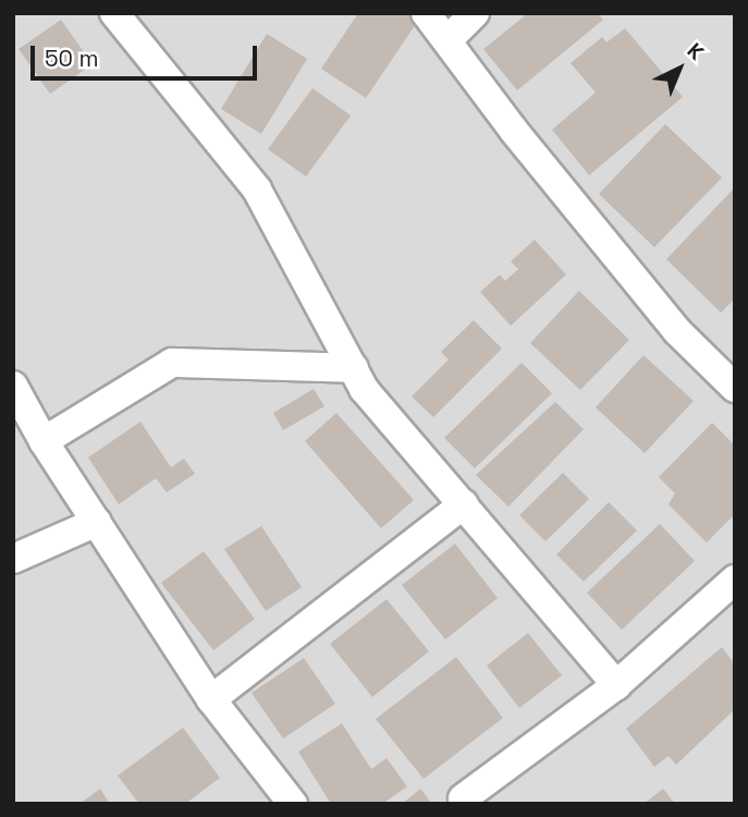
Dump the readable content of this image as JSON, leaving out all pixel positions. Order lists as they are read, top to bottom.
{
  "scale_bar": "50 m",
  "north": "top right"
}
